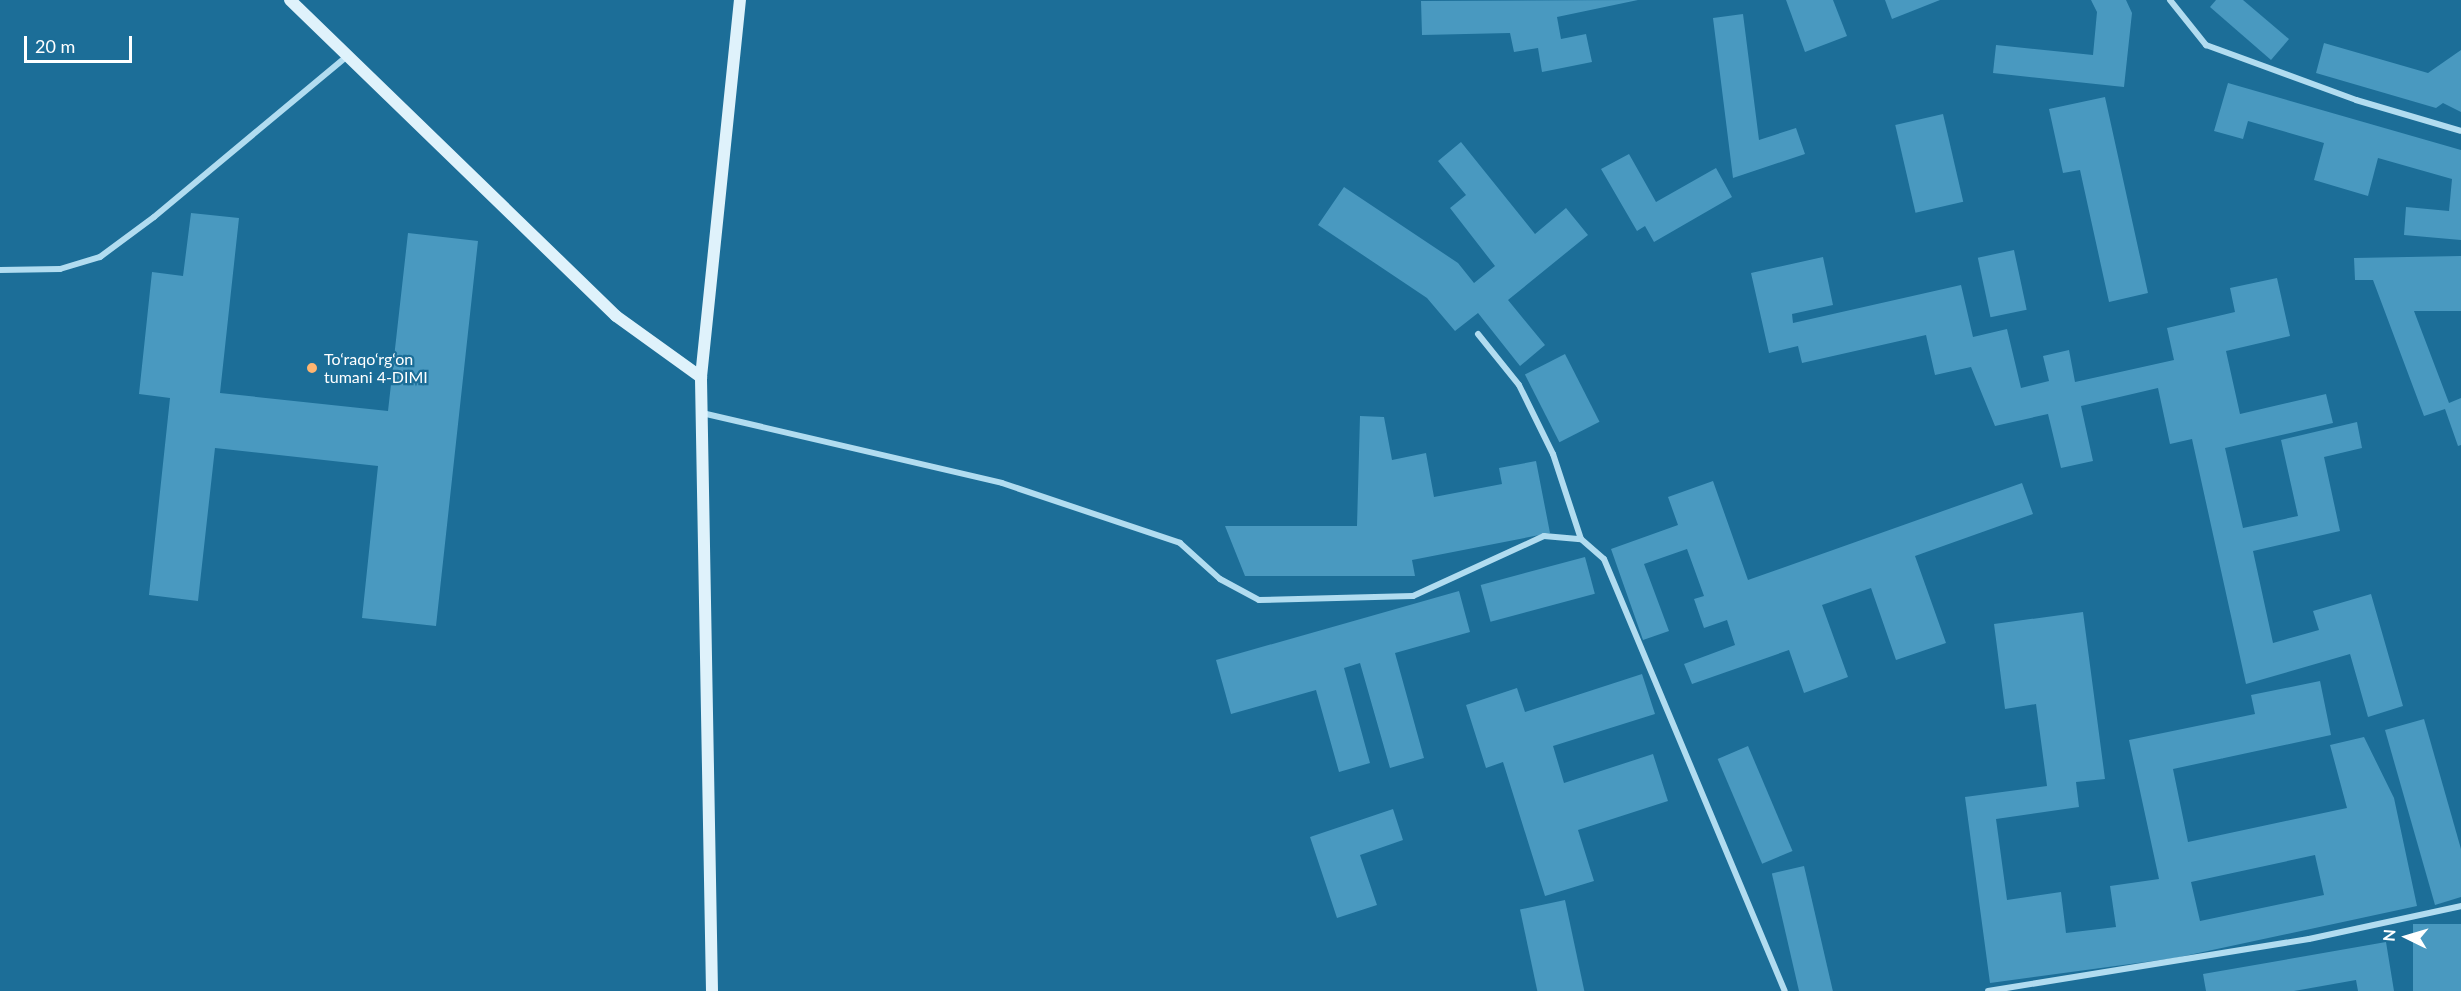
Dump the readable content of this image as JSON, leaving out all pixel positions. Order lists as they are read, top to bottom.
{
  "places": ["To‘raqo‘rg‘on tumani 4-DIMI"],
  "scale_bar": "20 m",
  "north": "left"
}
